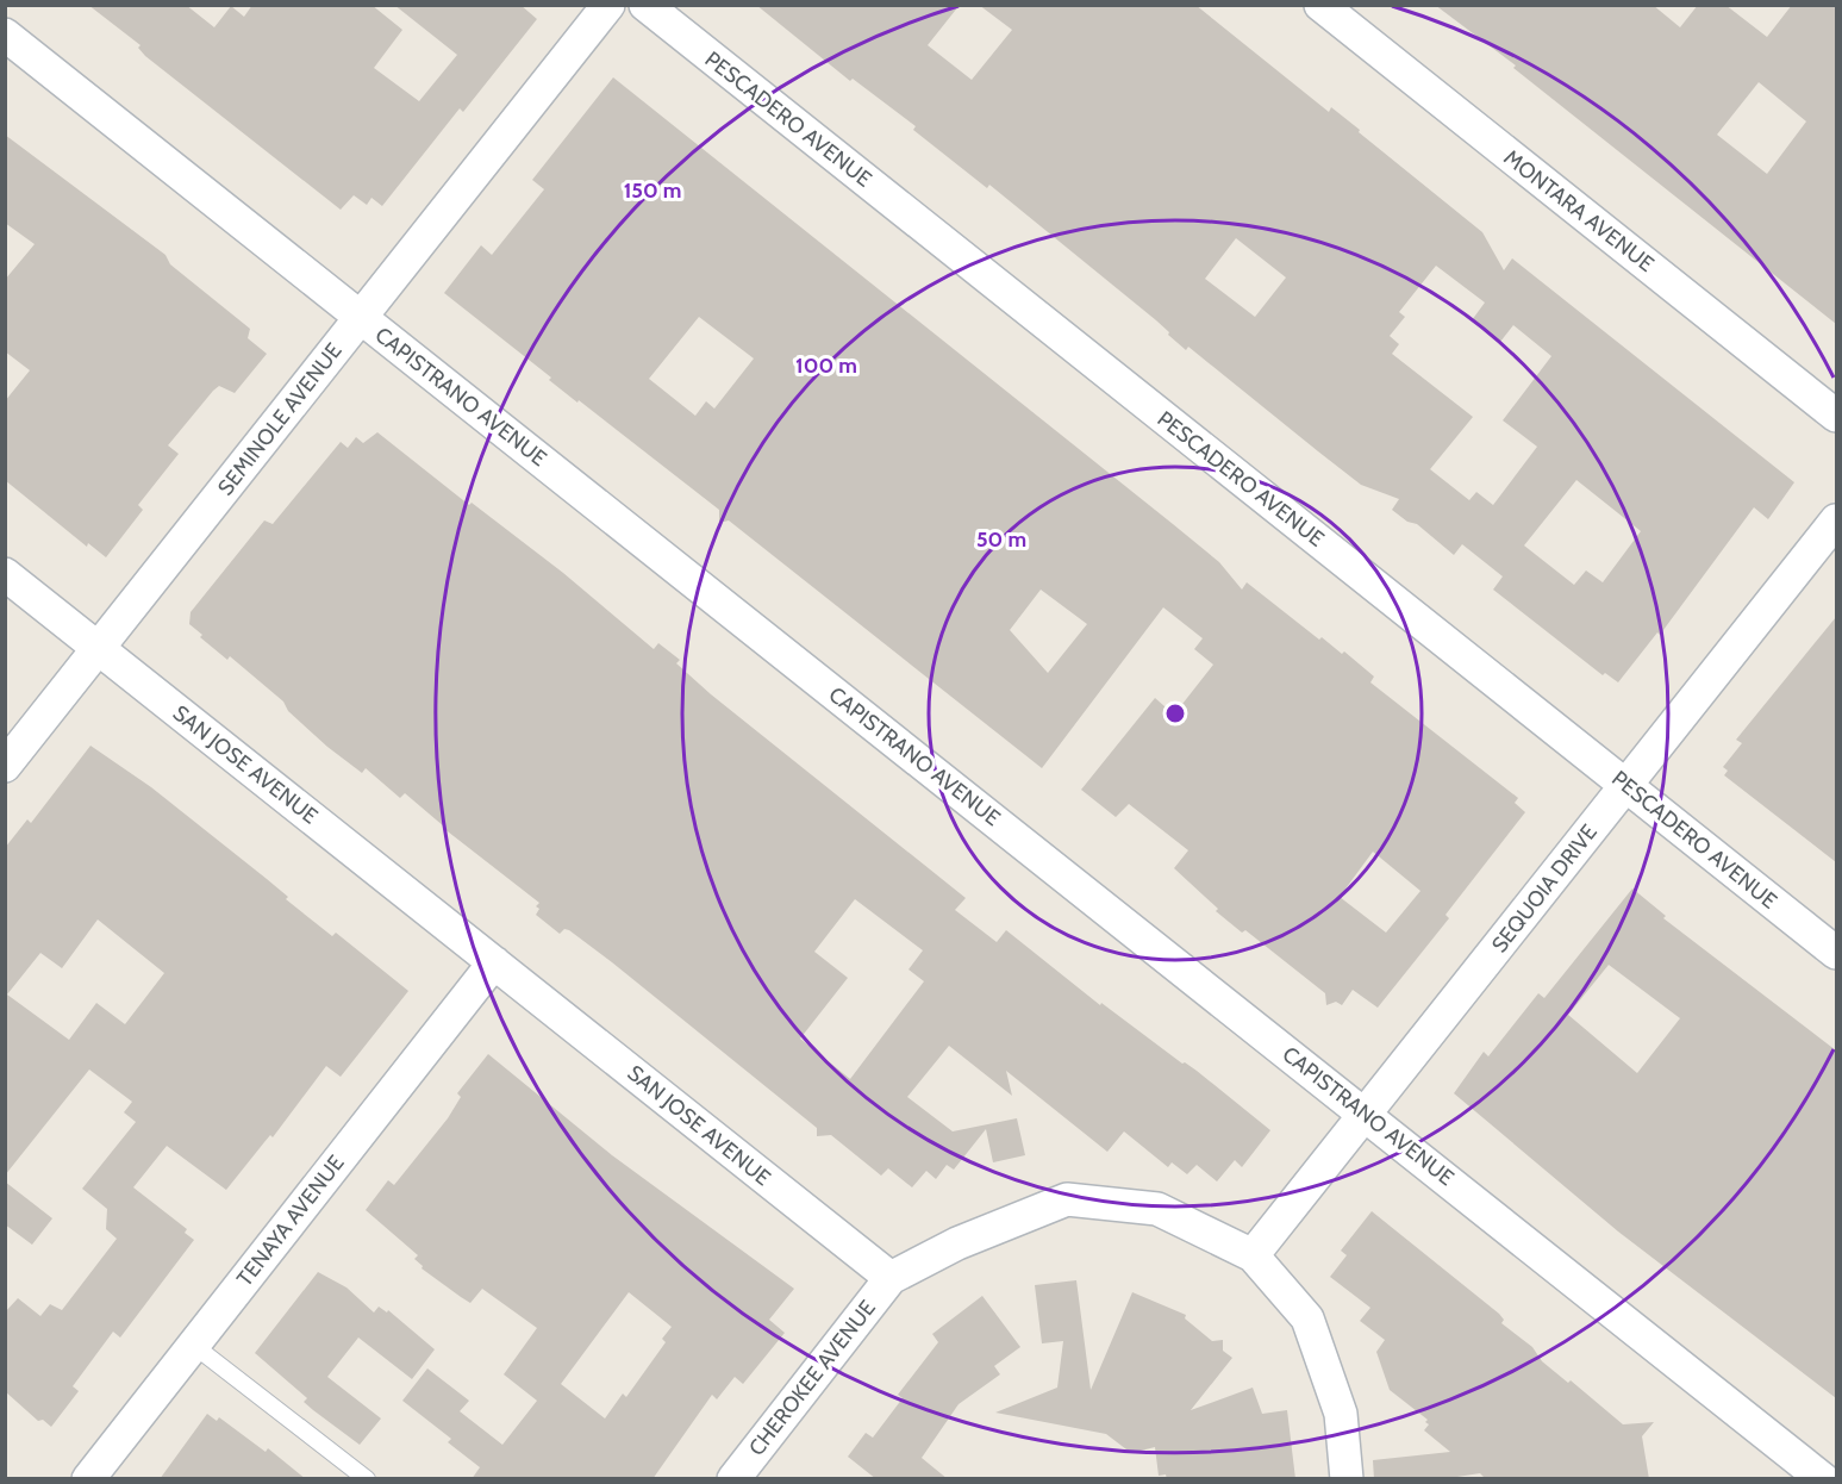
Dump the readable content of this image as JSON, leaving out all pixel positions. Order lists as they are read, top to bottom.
{
  "streets": {
    "street": [
      "PESCADERO AVENUE",
      "MONTARA AVENUE",
      "CAPISTRANO AVENUE",
      "SEMINOLE AVENUE",
      "SAN JOSE AVENUE",
      "SEQUOIA DRIVE",
      "TENAYA AVENUE",
      "CHEROKEE AVENUE"
    ]
  },
  "crossings": [
    ["PESCADERO AVENUE", "SEQUOIA DRIVE"],
    ["CAPISTRANO AVENUE", "SEMINOLE AVENUE"],
    ["CAPISTRANO AVENUE", "SEQUOIA DRIVE"],
    ["SEMINOLE AVENUE", "SAN JOSE AVENUE"],
    ["SAN JOSE AVENUE", "TENAYA AVENUE"],
    ["SAN JOSE AVENUE", "CHEROKEE AVENUE"]
  ],
  "rings": ["150 m", "100 m", "50 m"]
}
